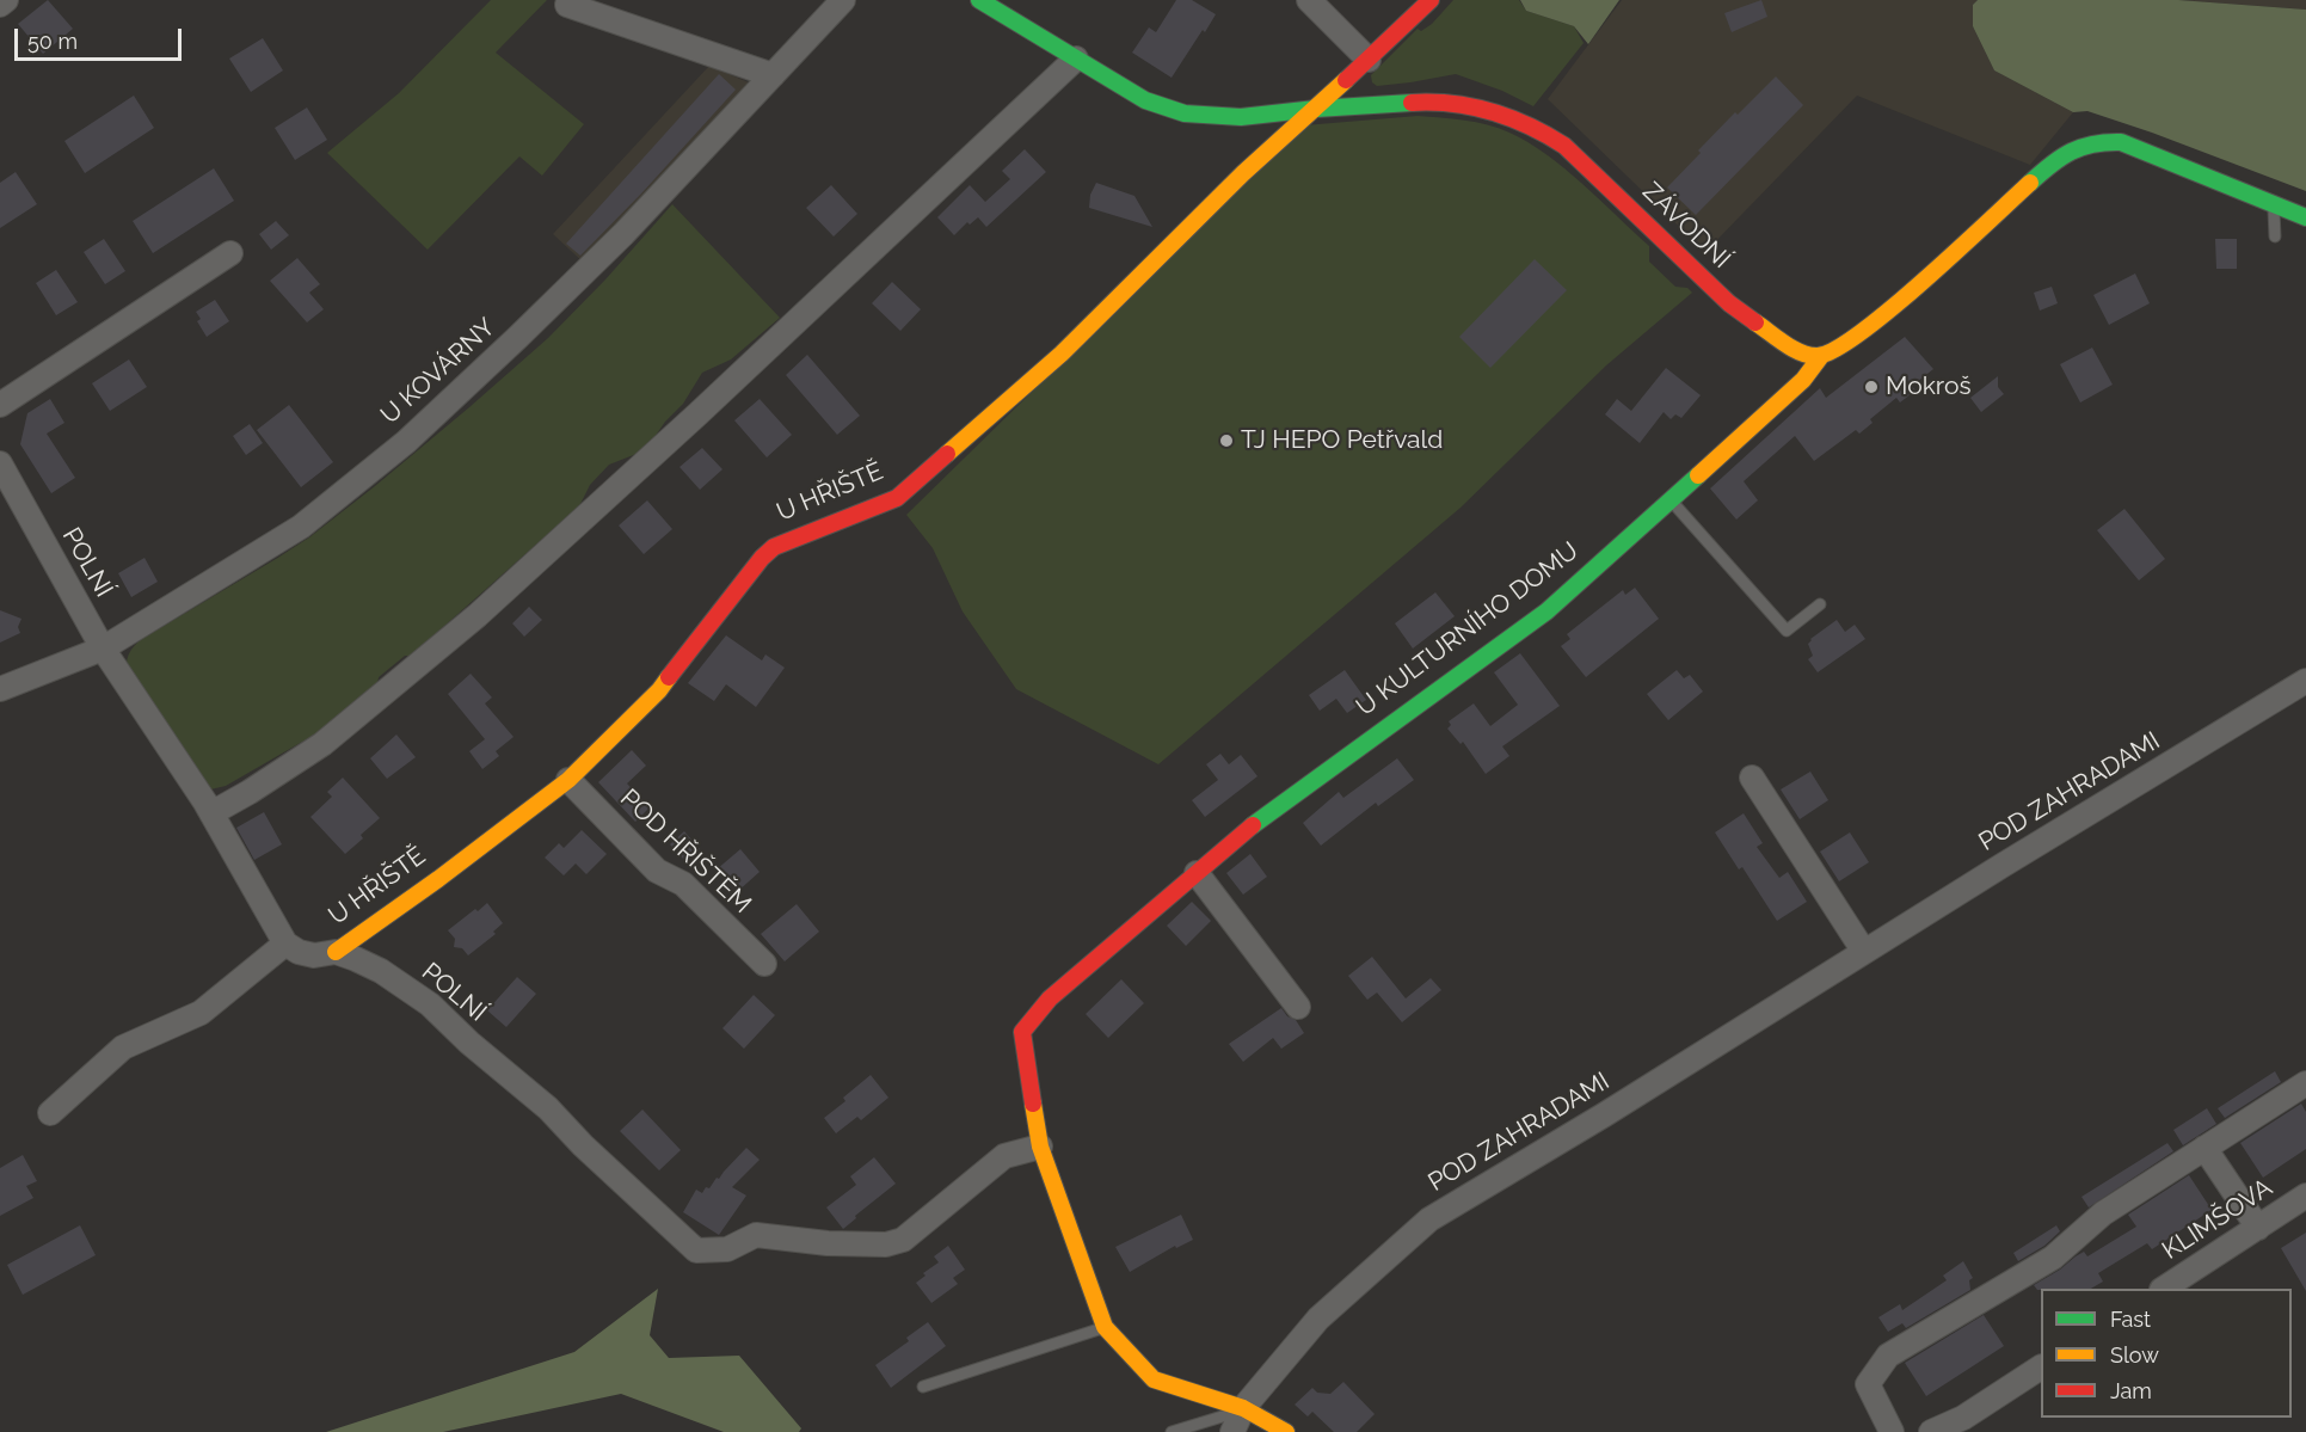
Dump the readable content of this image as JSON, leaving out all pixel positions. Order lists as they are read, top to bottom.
{
  "streets": {
    "street": [
      "ZÁVODNÍ",
      "U KOVÁRNY",
      "U HŘIŠTĚ",
      "POLNÍ",
      "U KULTURNÍHO DOMU",
      "POD ZAHRADAMI",
      "POD HŘIŠTĚM",
      "KLIMŠOVA"
    ]
  },
  "crossings": [
    ["ZÁVODNÍ", "U HŘIŠTĚ"],
    ["ZÁVODNÍ", "U KULTURNÍHO DOMU"],
    ["U KOVÁRNY", "POLNÍ"],
    ["U HŘIŠTĚ", "POLNÍ"],
    ["U HŘIŠTĚ", "POD HŘIŠTĚM"],
    ["POLNÍ", "U KULTURNÍHO DOMU"],
    ["U KULTURNÍHO DOMU", "POD ZAHRADAMI"]
  ],
  "places": ["Mokroš", "TJ HEPO Petřvald"],
  "legend": ["Fast", "Slow", "Jam"],
  "scale_bar": "50 m"
}
